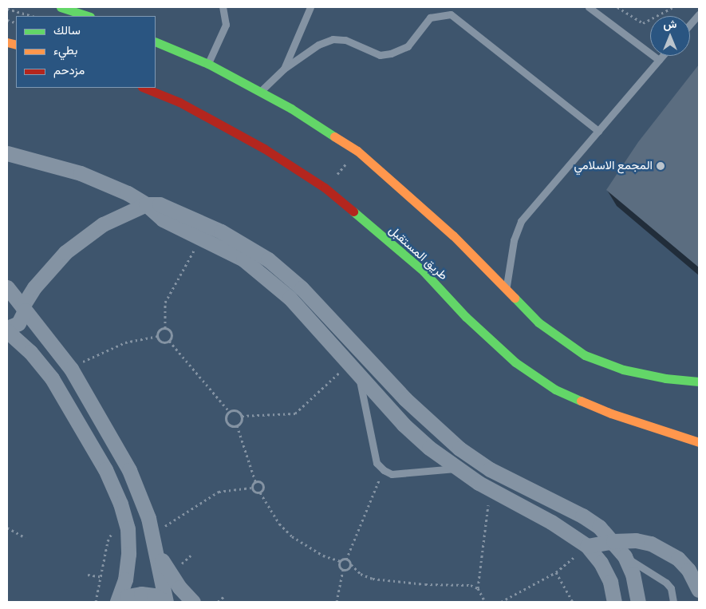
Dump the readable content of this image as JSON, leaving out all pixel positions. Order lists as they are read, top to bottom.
{
  "streets": {
    "main road": ["طريق المستقبل"]
  },
  "places": ["المجمع الاسلامي"],
  "legend": ["سالك", "بطيء", "مزدحم"],
  "north": "top"
}
